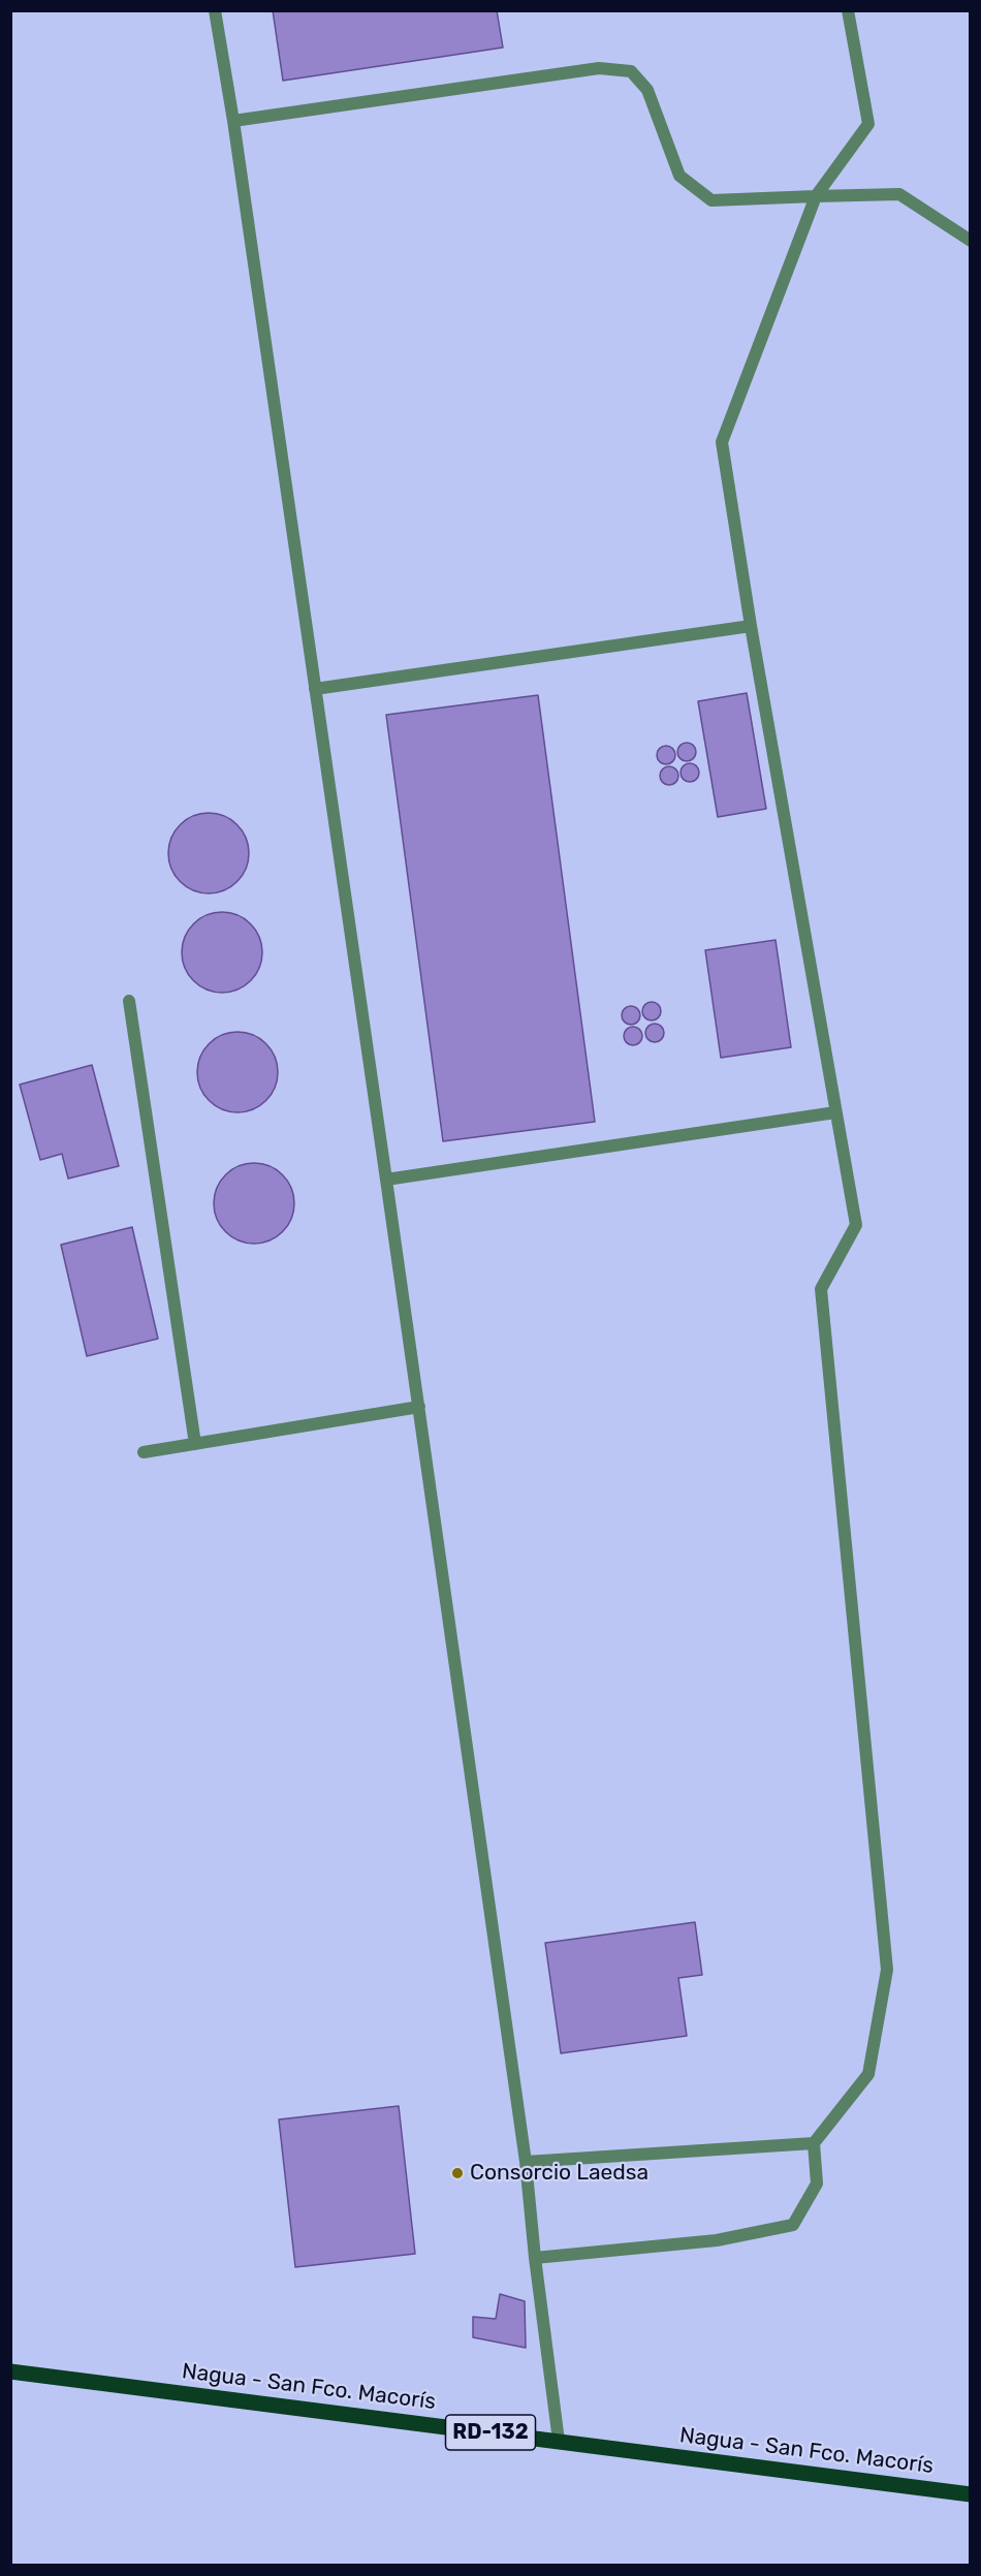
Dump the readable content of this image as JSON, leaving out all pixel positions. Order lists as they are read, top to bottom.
{
  "streets": {
    "main road": ["Nagua - San Fco. Macorís", "RD-132"]
  },
  "places": ["Consorcio Laedsa"]
}
